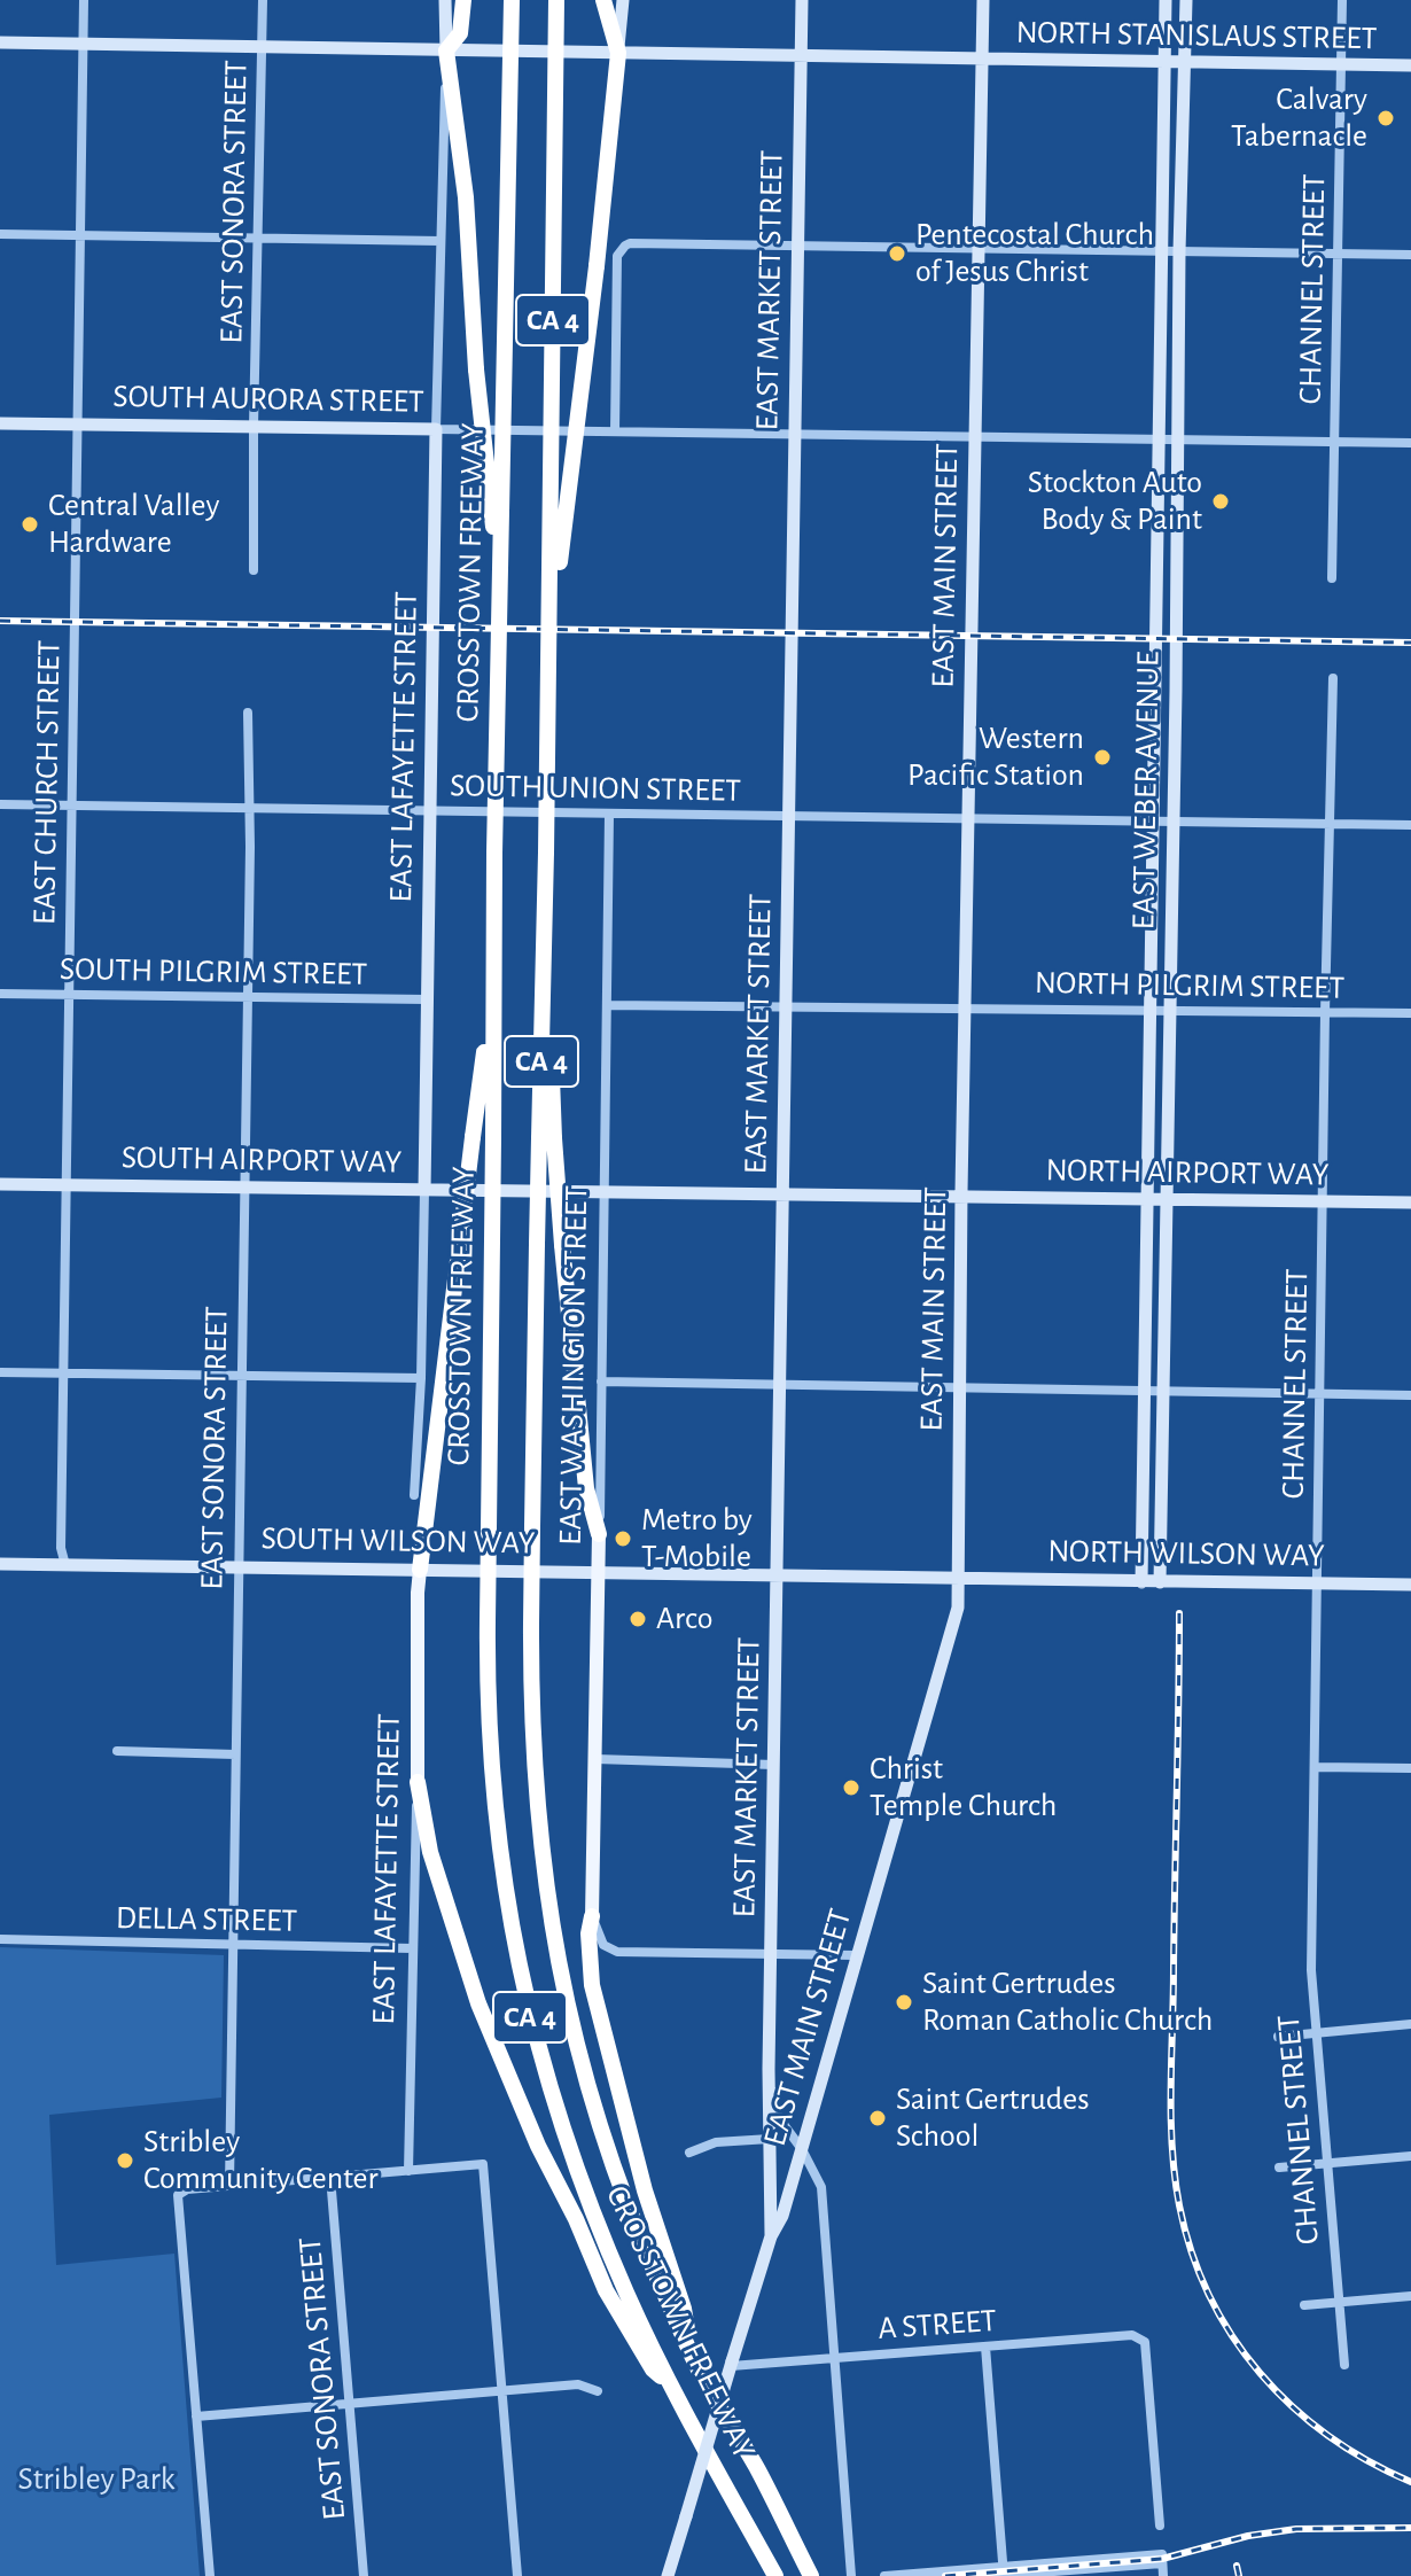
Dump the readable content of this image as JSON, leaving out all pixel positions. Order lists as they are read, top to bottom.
{
  "streets": {
    "highway": ["CA 4", "CROSSTOWN FREEWAY"],
    "main road": [
      "NORTH STANISLAUS STREET",
      "EAST MARKET STREET",
      "SOUTH AURORA STREET",
      "EAST MAIN STREET",
      "EAST LAFAYETTE STREET",
      "EAST WEBER AVENUE",
      "SOUTH AIRPORT WAY",
      "NORTH AIRPORT WAY",
      "EAST WASHINGTON STREET",
      "SOUTH WILSON WAY",
      "NORTH WILSON WAY"
    ],
    "street": [
      "EAST SONORA STREET",
      "CHANNEL STREET",
      "EAST CHURCH STREET",
      "SOUTH UNION STREET",
      "SOUTH PILGRIM STREET",
      "NORTH PILGRIM STREET",
      "DELLA STREET",
      "A STREET"
    ]
  },
  "crossings": [
    ["NORTH STANISLAUS STREET", "EAST SONORA STREET"],
    ["NORTH STANISLAUS STREET", "CHANNEL STREET"],
    ["NORTH STANISLAUS STREET", "EAST MARKET STREET"],
    ["NORTH STANISLAUS STREET", "EAST MAIN STREET"],
    ["NORTH STANISLAUS STREET", "EAST LAFAYETTE STREET"],
    ["NORTH STANISLAUS STREET", "EAST CHURCH STREET"],
    ["NORTH STANISLAUS STREET", "EAST WEBER AVENUE"],
    ["EAST SONORA STREET", "SOUTH AURORA STREET"],
    ["EAST SONORA STREET", "SOUTH UNION STREET"],
    ["EAST SONORA STREET", "SOUTH PILGRIM STREET"],
    ["EAST SONORA STREET", "SOUTH AIRPORT WAY"],
    ["EAST SONORA STREET", "SOUTH WILSON WAY"],
    ["EAST SONORA STREET", "DELLA STREET"],
    ["CHANNEL STREET", "SOUTH AURORA STREET"],
    ["CHANNEL STREET", "SOUTH UNION STREET"],
    ["CHANNEL STREET", "NORTH PILGRIM STREET"],
    ["CHANNEL STREET", "NORTH AIRPORT WAY"],
    ["CHANNEL STREET", "NORTH WILSON WAY"],
    ["EAST MARKET STREET", "SOUTH AURORA STREET"],
    ["EAST MARKET STREET", "EAST MAIN STREET"],
    ["EAST MARKET STREET", "SOUTH UNION STREET"],
    ["EAST MARKET STREET", "SOUTH AIRPORT WAY"],
    ["EAST MARKET STREET", "SOUTH WILSON WAY"],
    ["EAST MARKET STREET", "A STREET"],
    ["CA 4", "CROSSTOWN FREEWAY"],
    ["SOUTH AURORA STREET", "EAST MAIN STREET"],
    ["SOUTH AURORA STREET", "EAST LAFAYETTE STREET"],
    ["SOUTH AURORA STREET", "EAST CHURCH STREET"],
    ["SOUTH AURORA STREET", "EAST WEBER AVENUE"],
    ["EAST MAIN STREET", "SOUTH UNION STREET"],
    ["EAST MAIN STREET", "NORTH PILGRIM STREET"],
    ["EAST MAIN STREET", "SOUTH AIRPORT WAY"],
    ["EAST MAIN STREET", "NORTH AIRPORT WAY"],
    ["EAST MAIN STREET", "SOUTH WILSON WAY"],
    ["EAST MAIN STREET", "NORTH WILSON WAY"],
    ["EAST MAIN STREET", "A STREET"],
    ["EAST LAFAYETTE STREET", "SOUTH UNION STREET"],
    ["EAST LAFAYETTE STREET", "SOUTH PILGRIM STREET"],
    ["EAST LAFAYETTE STREET", "SOUTH AIRPORT WAY"],
    ["EAST LAFAYETTE STREET", "SOUTH WILSON WAY"],
    ["EAST LAFAYETTE STREET", "DELLA STREET"],
    ["EAST CHURCH STREET", "SOUTH UNION STREET"],
    ["EAST CHURCH STREET", "SOUTH PILGRIM STREET"],
    ["EAST CHURCH STREET", "SOUTH AIRPORT WAY"],
    ["EAST CHURCH STREET", "SOUTH WILSON WAY"],
    ["SOUTH UNION STREET", "EAST WEBER AVENUE"],
    ["SOUTH UNION STREET", "EAST WASHINGTON STREET"],
    ["EAST WEBER AVENUE", "NORTH PILGRIM STREET"],
    ["EAST WEBER AVENUE", "NORTH AIRPORT WAY"],
    ["EAST WEBER AVENUE", "NORTH WILSON WAY"],
    ["SOUTH AIRPORT WAY", "NORTH AIRPORT WAY"],
    ["SOUTH AIRPORT WAY", "EAST WASHINGTON STREET"],
    ["EAST WASHINGTON STREET", "SOUTH WILSON WAY"],
    ["SOUTH WILSON WAY", "NORTH WILSON WAY"]
  ],
  "parks": ["Stribley Park"],
  "places": [
    "Calvary Tabernacle",
    "Pentecostal Church of Jesus Christ",
    "Stockton Auto Body & Paint",
    "Central Valley Hardware",
    "Western Pacific Station",
    "Metro by T-Mobile",
    "Arco",
    "Christ Temple Church",
    "Saint Gertrudes Roman Catholic Church",
    "Saint Gertrudes School",
    "Stribley Community Center"
  ]
}
